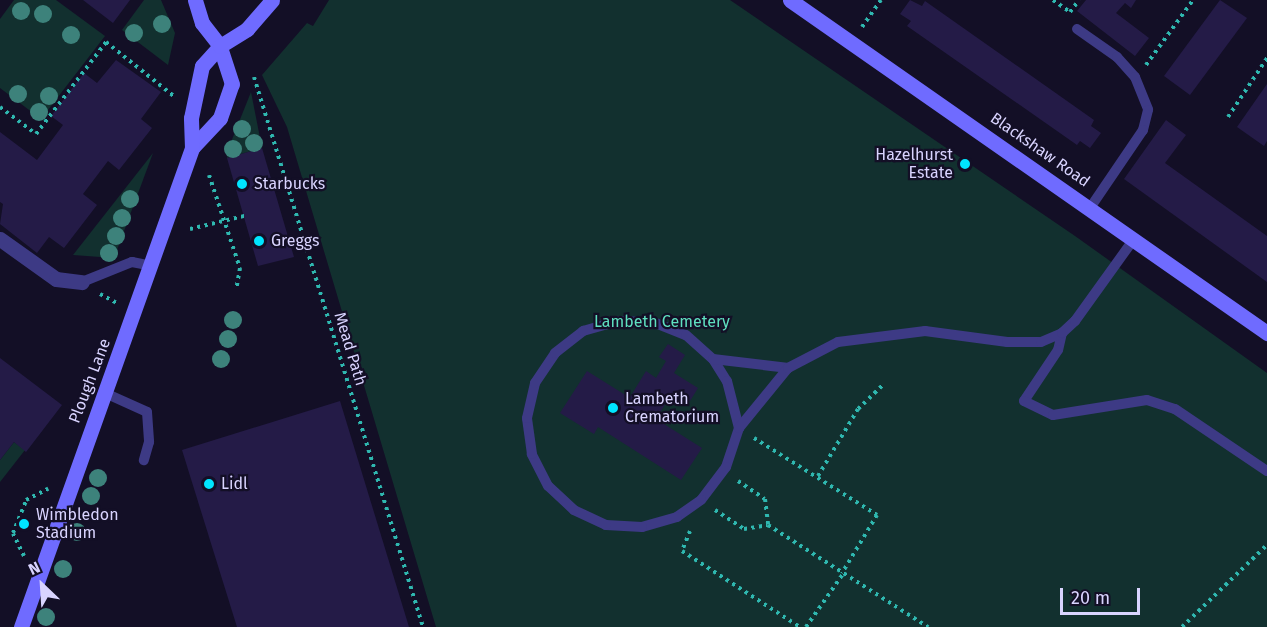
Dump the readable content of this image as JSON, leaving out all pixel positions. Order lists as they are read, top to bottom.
{
  "streets": {
    "main road": ["Blackshaw Road", "Plough Lane"],
    "path": ["Mead Path"]
  },
  "parks": ["Lambeth Cemetery"],
  "places": [
    "Hazelhurst Estate",
    "Starbucks",
    "Greggs",
    "Lambeth Crematorium",
    "Lidl",
    "Wimbledon Stadium"
  ],
  "scale_bar": "20 m",
  "north": "top left"
}
